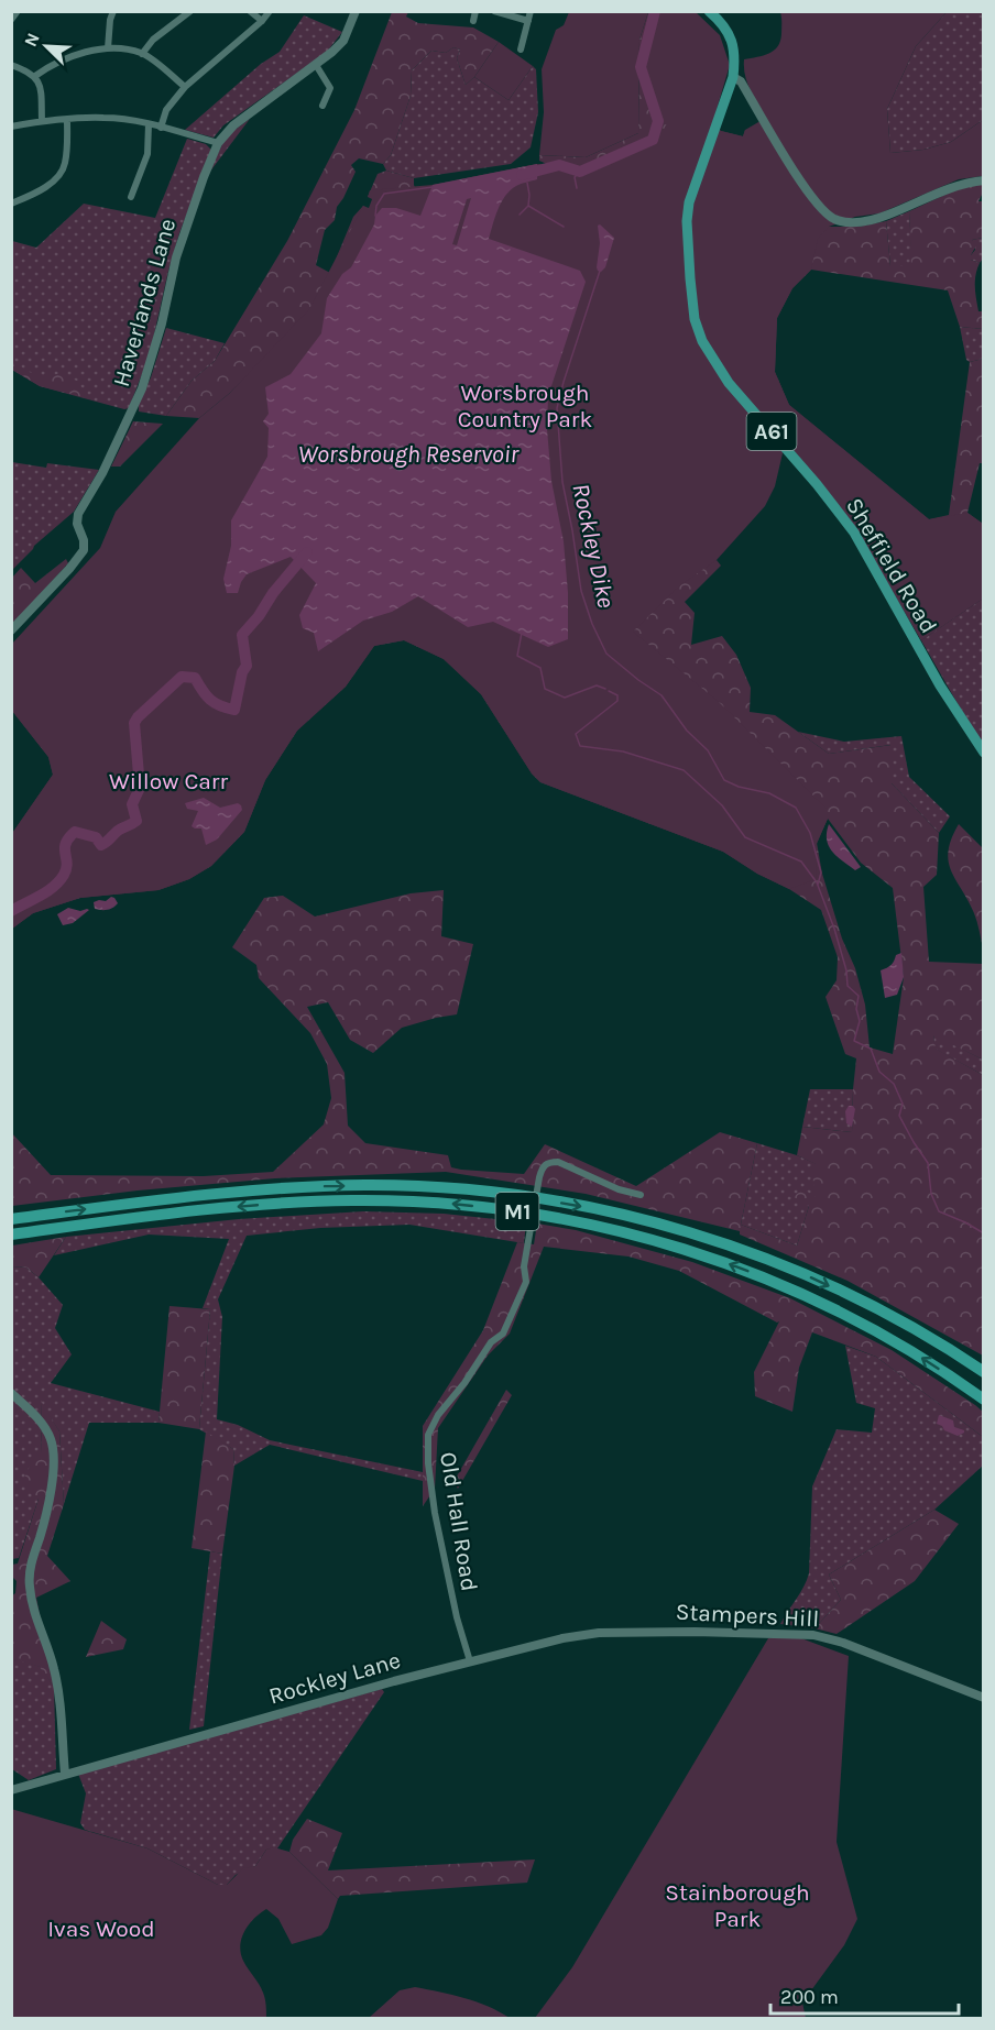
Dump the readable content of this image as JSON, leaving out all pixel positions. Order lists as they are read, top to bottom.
{
  "streets": {
    "highway": ["A61", "Sheffield Road", "M1"],
    "street": [
      "Haverlands Lane",
      "Old Hall Road",
      "Stampers Hill",
      "Rockley Lane"
    ]
  },
  "crossings": [
    ["A61", "Sheffield Road"],
    ["Old Hall Road", "Rockley Lane"],
    ["Stampers Hill", "Rockley Lane"]
  ],
  "water": ["Worsbrough Reservoir", "Rockley Dike"],
  "parks": [
    "Worsbrough Country Park",
    "Willow Carr",
    "Stainborough Park",
    "Ivas Wood"
  ],
  "scale_bar": "200 m",
  "north": "top left"
}
